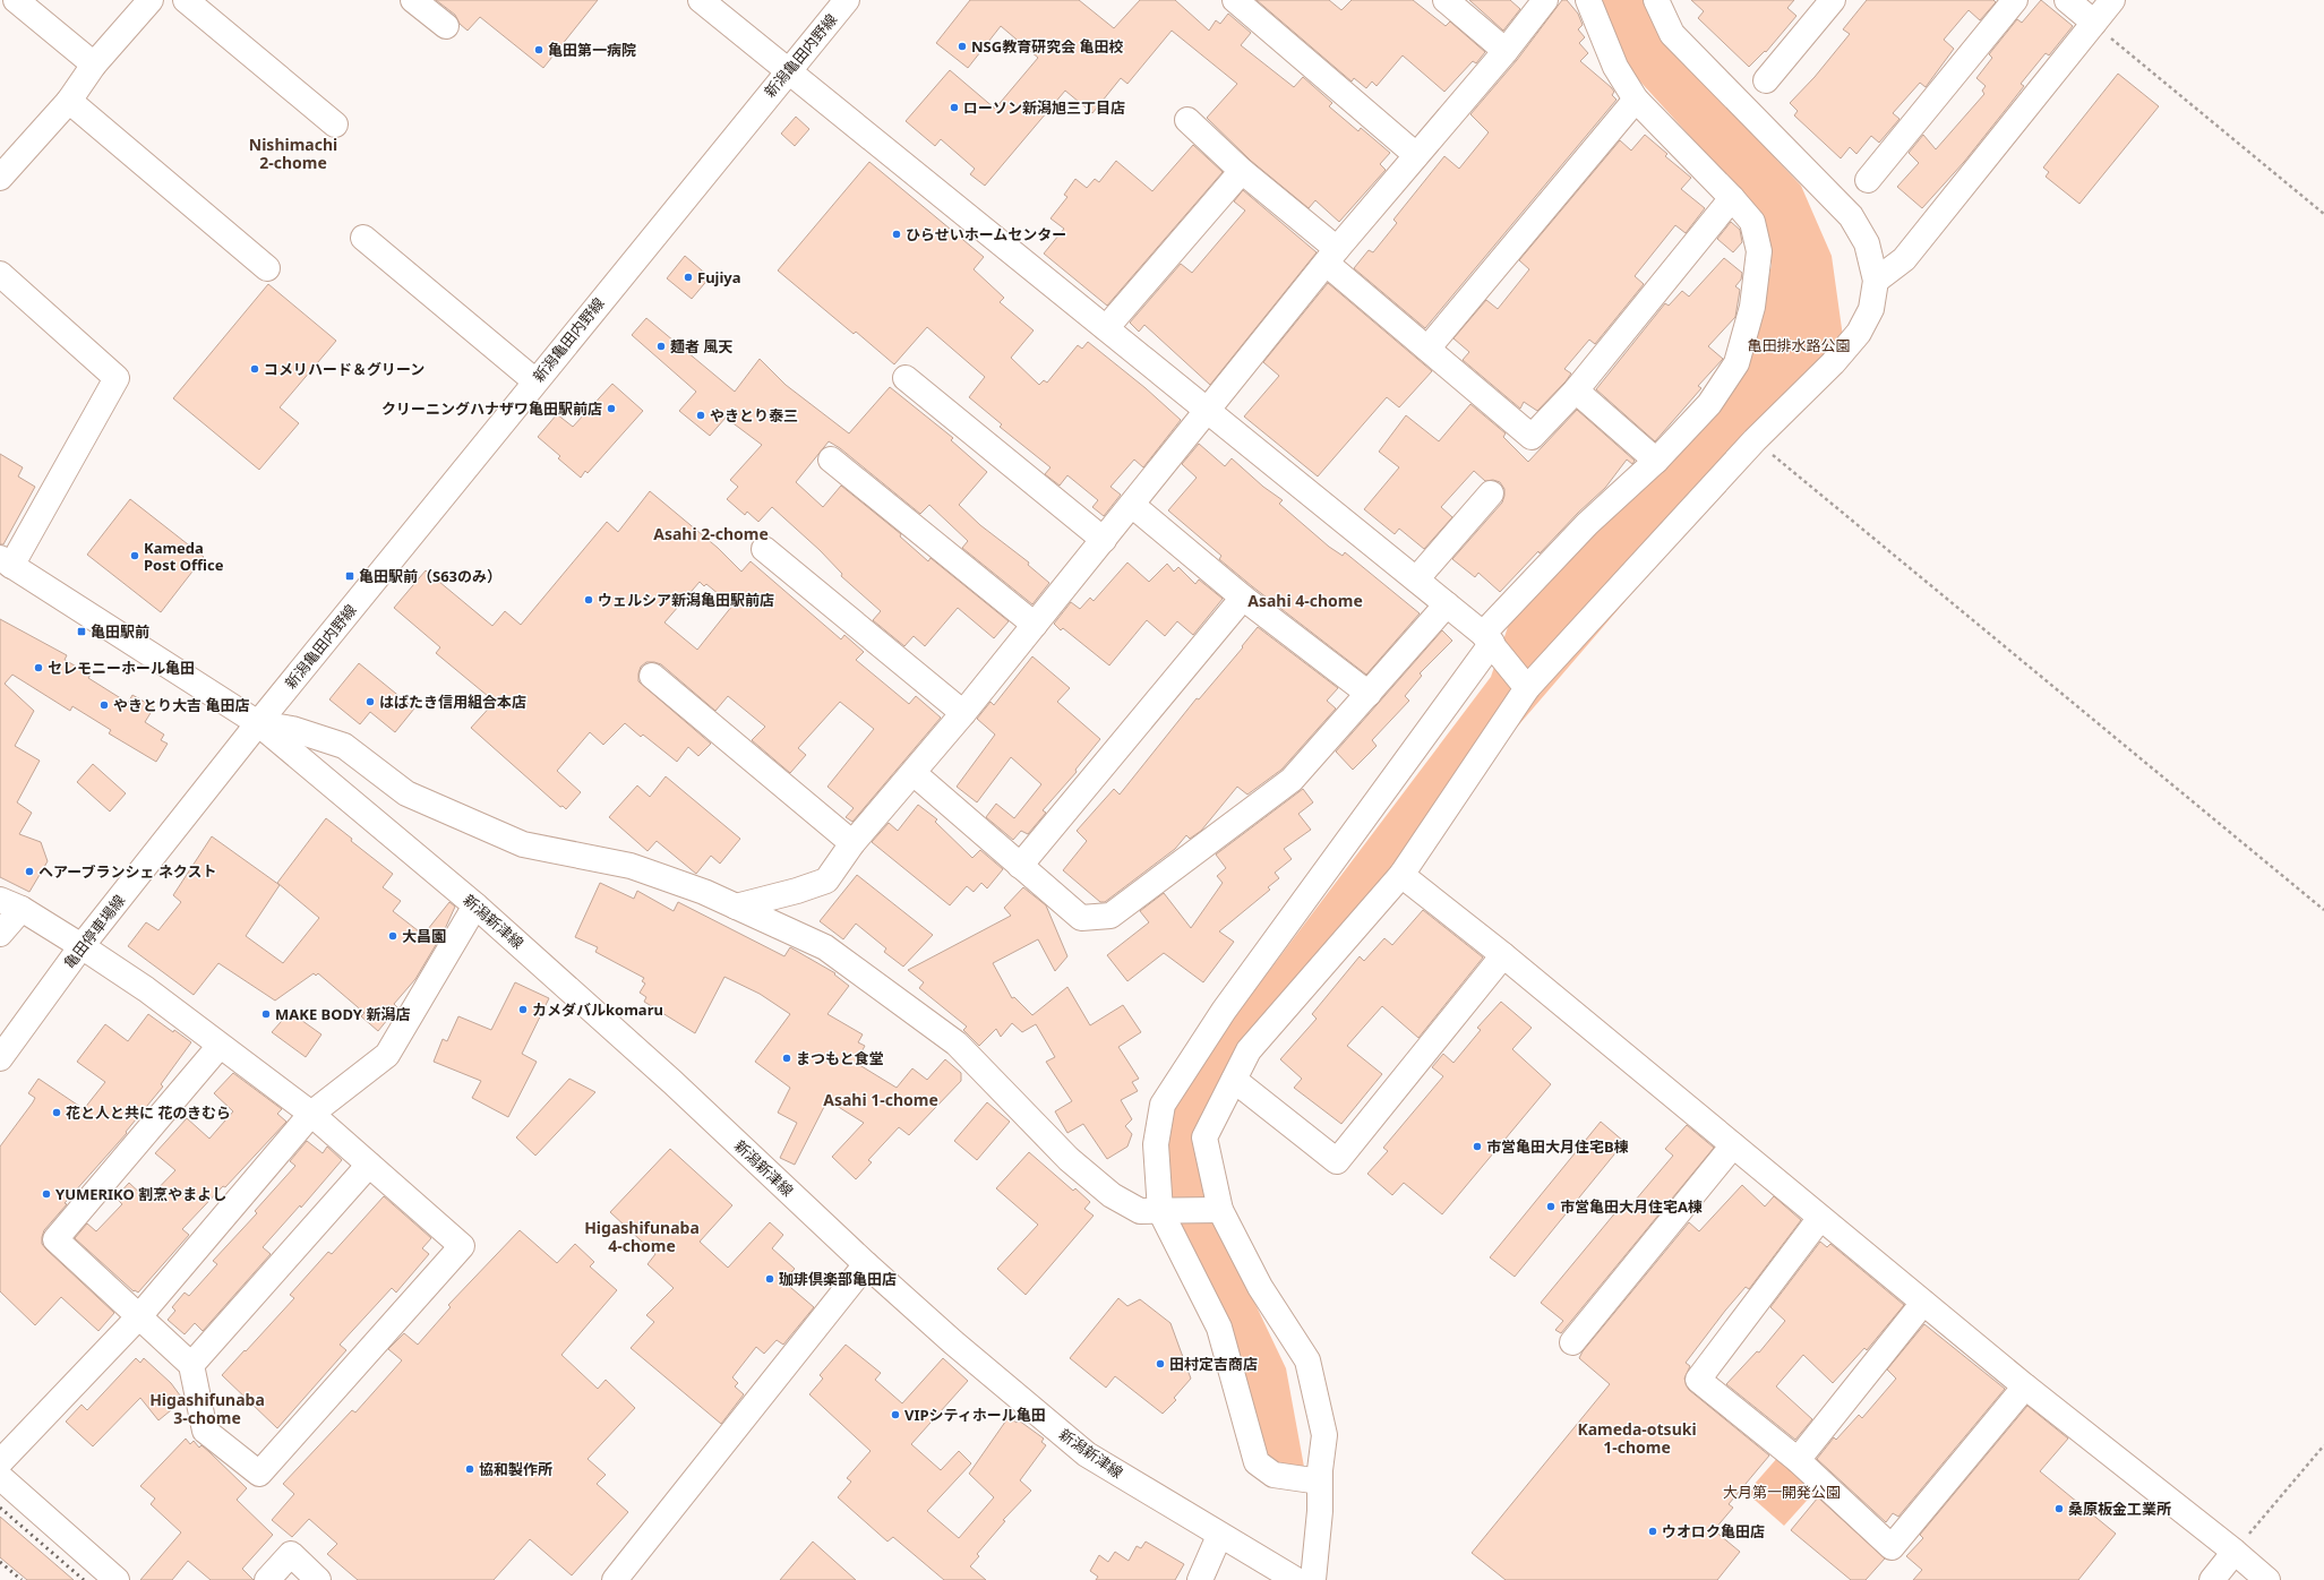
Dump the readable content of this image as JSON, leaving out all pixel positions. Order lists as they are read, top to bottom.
{
  "streets": {
    "street": ["新潟亀田内野線", "新潟新津線", "亀田停車場線"]
  },
  "crossings": [
    ["新潟亀田内野線", "新潟新津線"],
    ["新潟亀田内野線", "亀田停車場線"],
    ["新潟新津線", "亀田停車場線"]
  ],
  "districts": [
    "Nishimachi 2-chome",
    "Asahi 2-chome",
    "Asahi 4-chome",
    "Asahi 1-chome",
    "Higashifunaba 4-chome",
    "Higashifunaba 3-chome",
    "Kameda-otsuki 1-chome"
  ],
  "parks": ["亀田排水路公園", "大月第一開発公園"],
  "places": {
    "other": [
      "NSG教育研究会 亀田校",
      "亀田第一病院",
      "ローソン新潟旭三丁目店",
      "ひらせいホームセンター",
      "Fujiya",
      "麺者 風天",
      "コメリハード＆グリーン",
      "クリーニングハナザワ亀田駅前店",
      "やきとり泰三",
      "Kameda Post Office",
      "ウェルシア新潟亀田駅前店",
      "セレモニーホール亀田",
      "はばたき信用組合本店",
      "やきとり大吉 亀田店",
      "ヘアーブランシェ ネクスト",
      "大昌園",
      "カメダバルkomaru",
      "MAKE BODY 新潟店",
      "まつもと食堂",
      "花と人と共に 花のきむら",
      "市営亀田大月住宅B棟",
      "YUMERIKO 割烹やまよし",
      "市営亀田大月住宅A棟",
      "珈琲倶楽部亀田店",
      "田村定吉商店",
      "VIPシティホール亀田",
      "協和製作所",
      "桑原板金工業所",
      "ウオロク亀田店"
    ],
    "transit": ["亀田駅前（S63のみ）", "亀田駅前"]
  }
}
